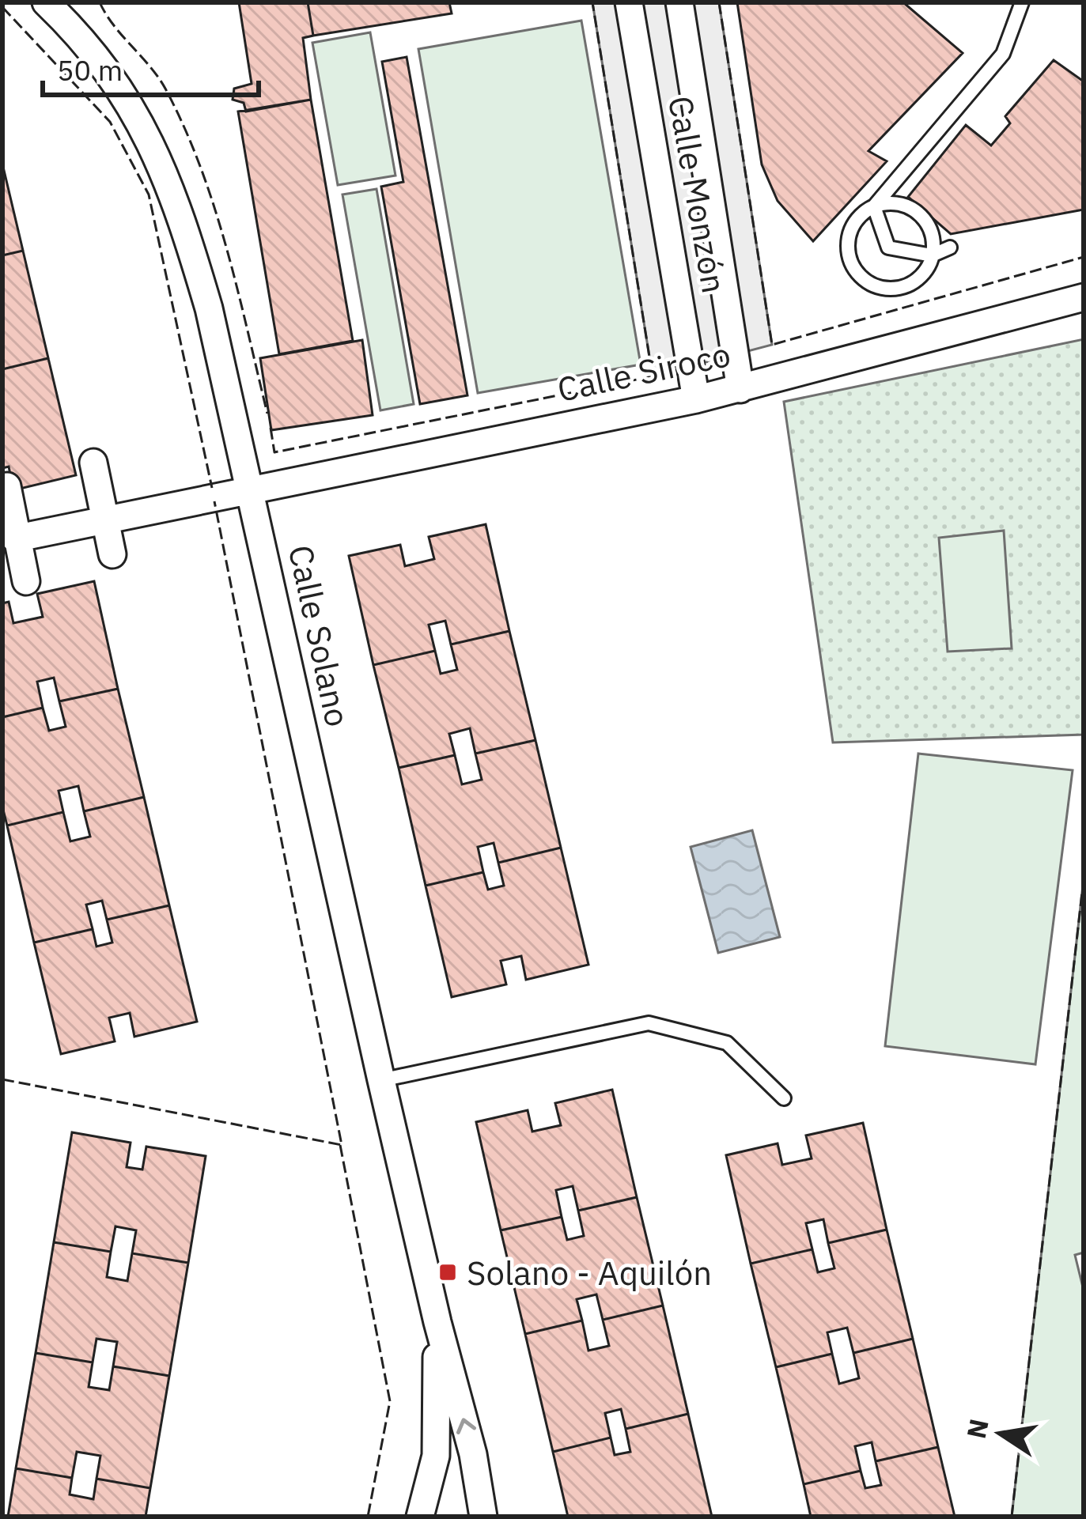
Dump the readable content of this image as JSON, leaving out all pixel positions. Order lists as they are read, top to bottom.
{
  "streets": {
    "street": ["Calle Monzón", "Calle Siroco", "Calle Solano"]
  },
  "crossings": [
    ["Calle Monzón", "Calle Siroco"],
    ["Calle Siroco", "Calle Solano"]
  ],
  "places": {
    "transit": ["Solano - Aquilón"]
  },
  "scale_bar": "50 m",
  "north": "left"
}
